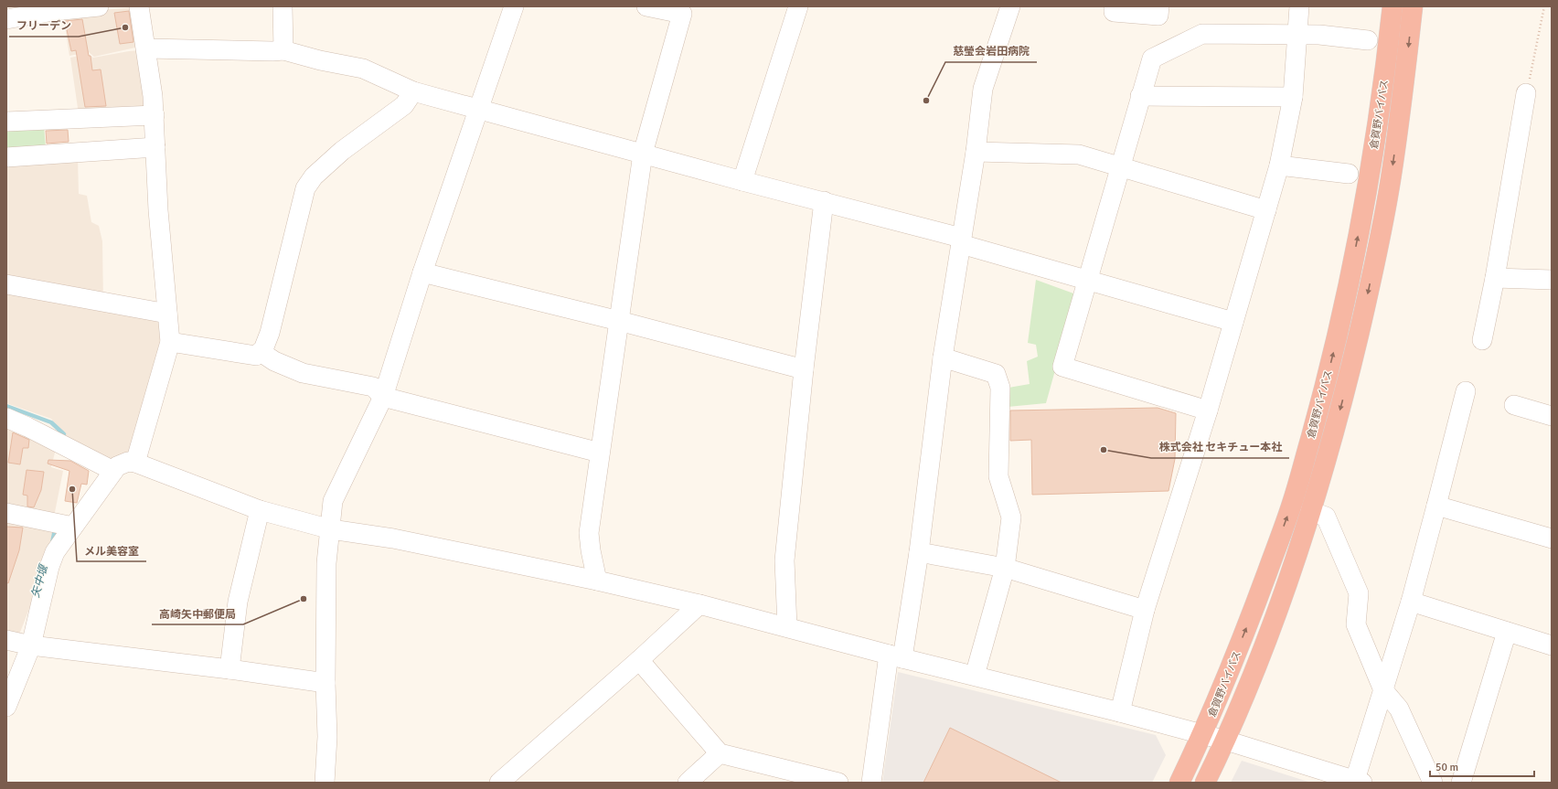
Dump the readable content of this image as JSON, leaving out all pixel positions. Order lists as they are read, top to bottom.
{
  "streets": {
    "highway": ["倉賀野バイパス"]
  },
  "water": ["矢中堰"],
  "places": [
    "フリーデン",
    "慈瑩会岩田病院",
    "株式会社 セキチュー本社",
    "メル美容室",
    "高崎矢中郵便局"
  ],
  "scale_bar": "50 m"
}
